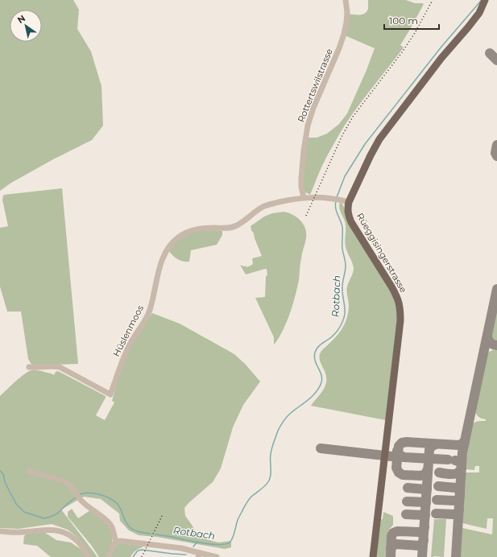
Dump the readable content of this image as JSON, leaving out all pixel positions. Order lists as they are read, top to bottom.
{
  "streets": {
    "main road": ["Rüeggisingerstrasse"],
    "street": ["Rottertswilstrasse", "Hüslenmoos"]
  },
  "crossings": [
    ["Rottertswilstrasse", "Hüslenmoos"],
    ["Rüeggisingerstrasse", "Hüslenmoos"]
  ],
  "water": ["Rotbach"],
  "scale_bar": "100 m",
  "north": "top left"
}
